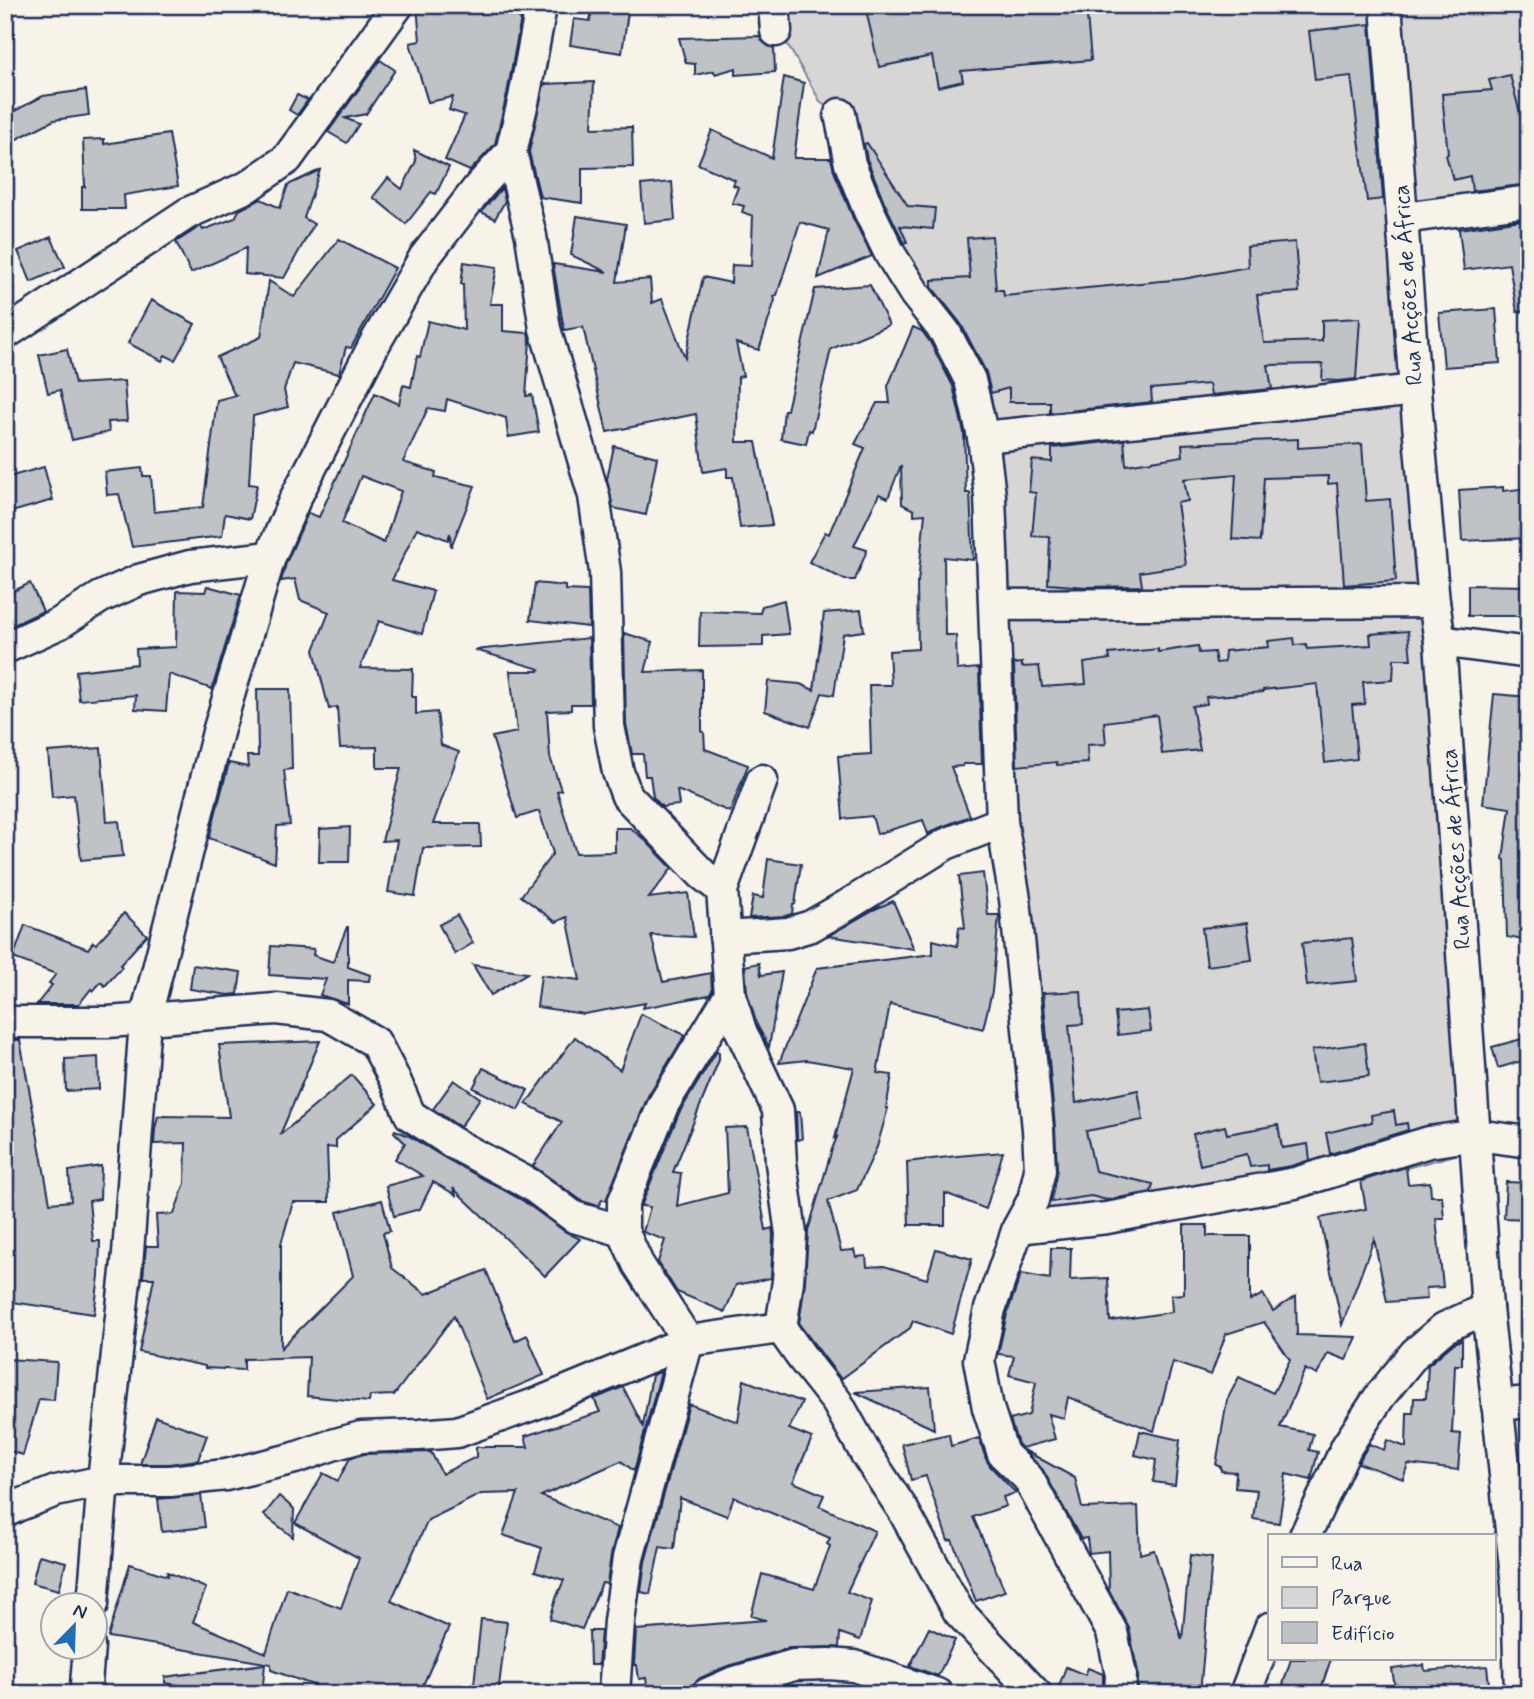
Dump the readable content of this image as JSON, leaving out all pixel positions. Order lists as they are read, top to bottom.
{
  "streets": {
    "street": ["Rua Acções de África"]
  },
  "legend": ["Rua", "Parque", "Edifício"],
  "north": "top right"
}
